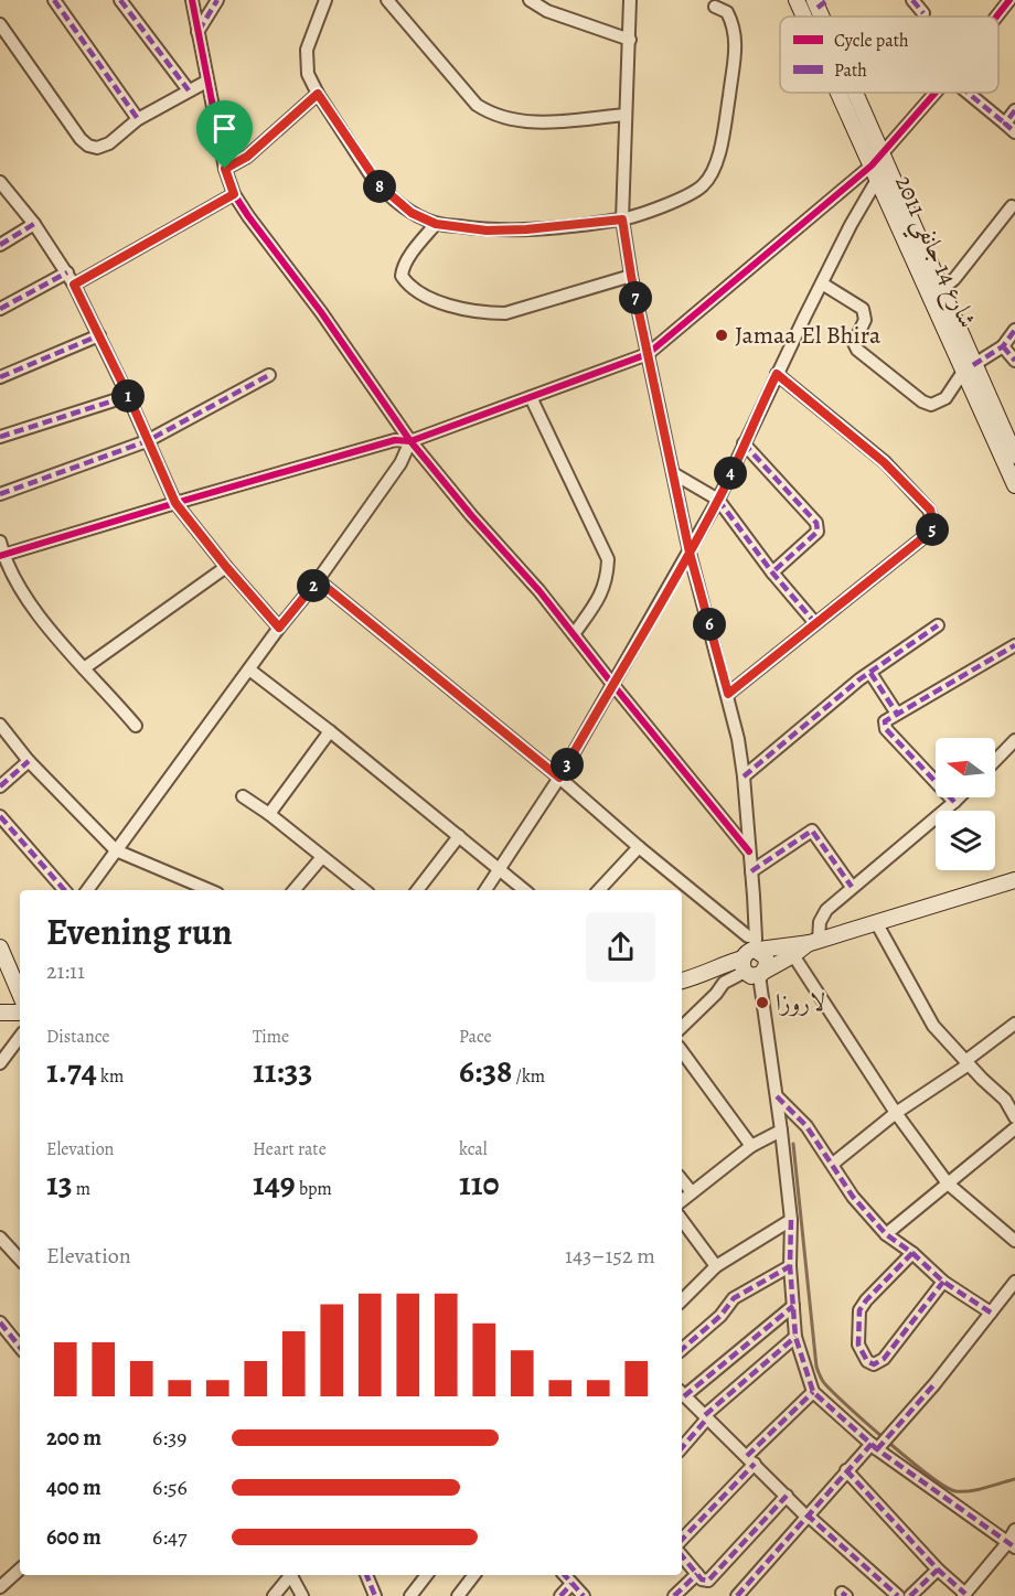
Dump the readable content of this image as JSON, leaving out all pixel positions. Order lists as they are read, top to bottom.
{
  "streets": {
    "main road": ["شارع 14 جانفي 2011"]
  },
  "places": ["Jamaa El Bhira", "لاروزا"],
  "legend": ["Cycle path", "Path"],
  "north": "left",
  "page": {
    "pins": [
      "8",
      "7",
      "1",
      "4",
      "5",
      "2",
      "6",
      "3"
    ],
    "heading": ["Evening run", "21:11"],
    "stats": [
      ["Distance", "1.74 km"],
      ["Time", "11:33"],
      ["Pace", "6:38 /km"],
      ["Elevation", "13 m"],
      ["Heart rate", "149 bpm"],
      ["kcal", "110"]
    ],
    "chart": ["Elevation", "143–152 m"],
    "list": [
      {
        "name": "200 m",
        "note": "6:39"
      },
      {
        "name": "400 m",
        "note": "6:56"
      },
      {
        "name": "600 m",
        "note": "6:47"
      }
    ]
  }
}
